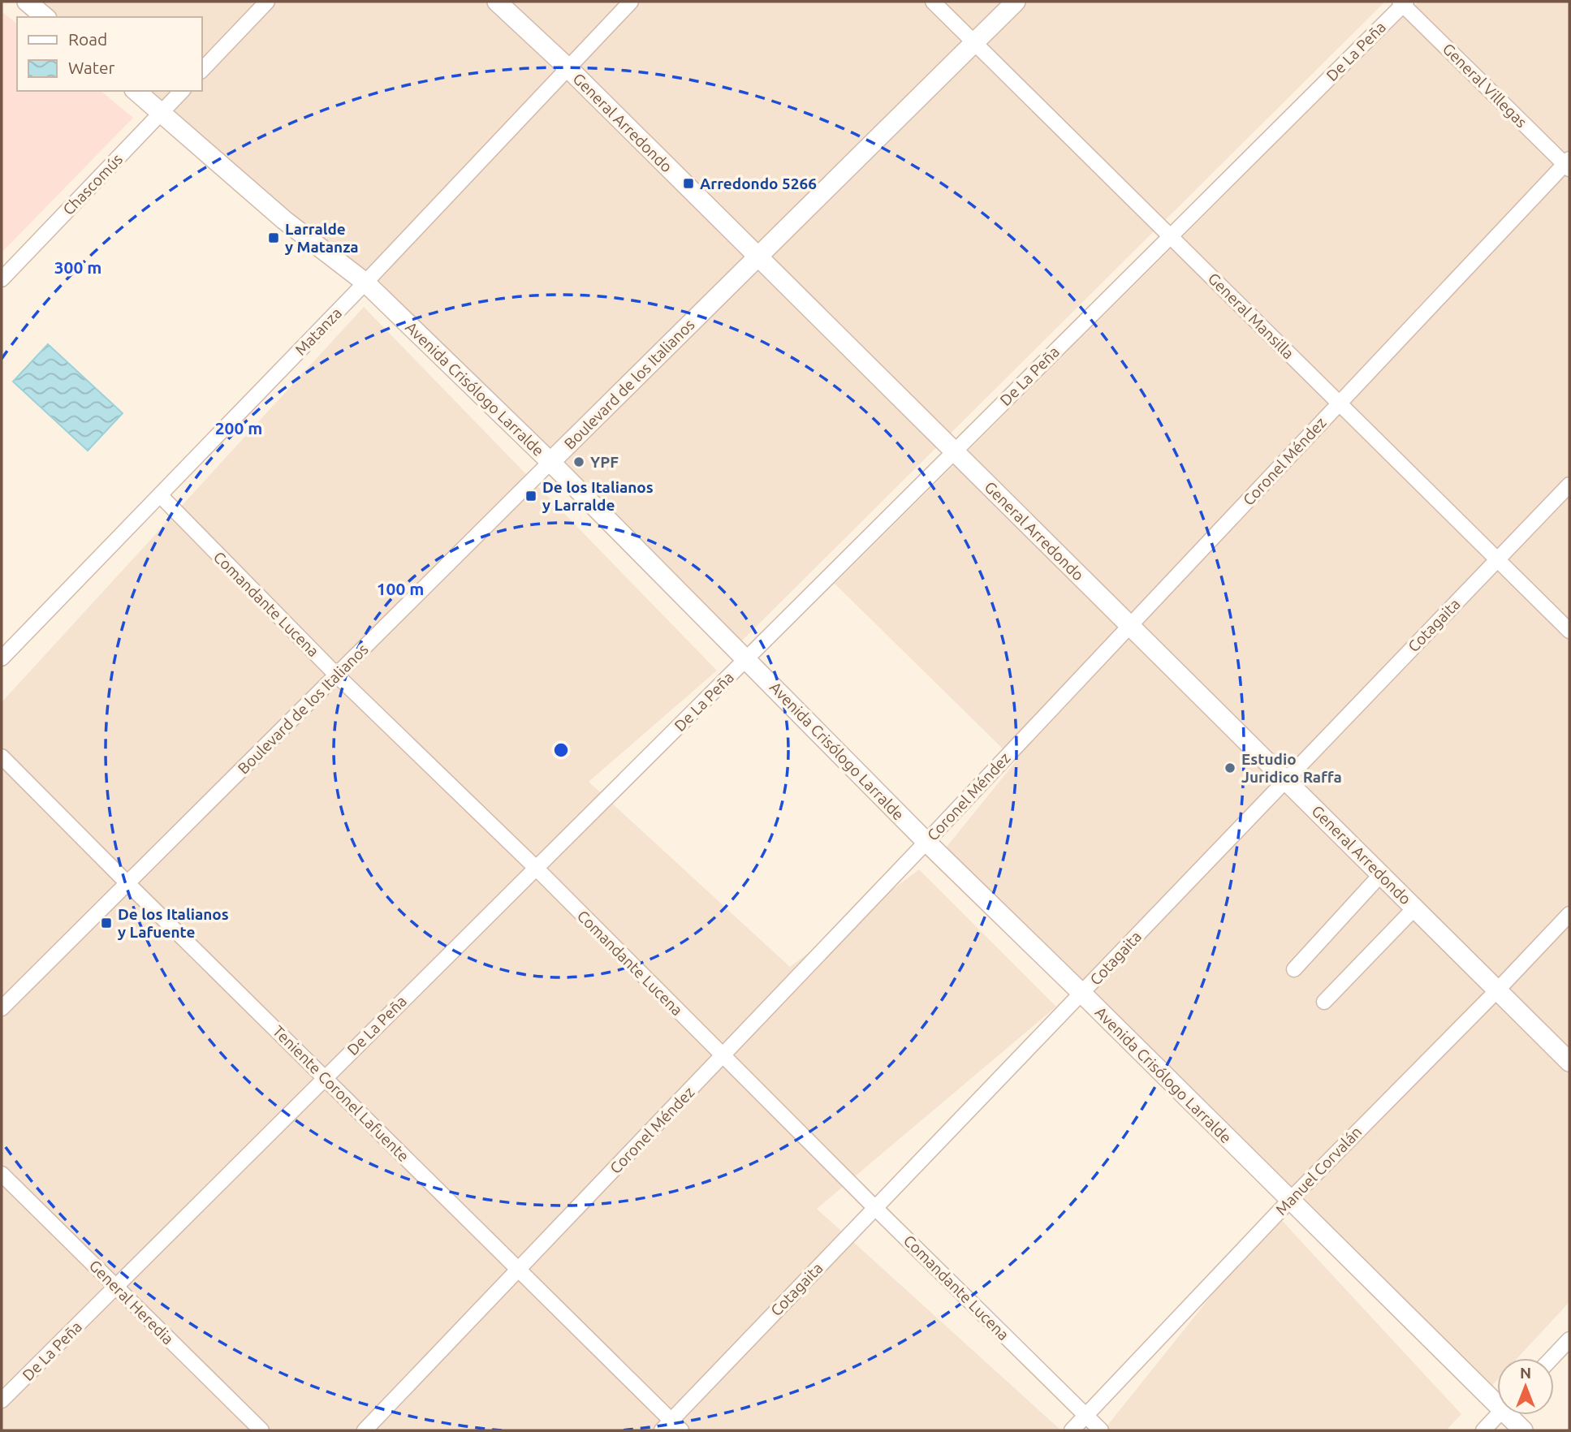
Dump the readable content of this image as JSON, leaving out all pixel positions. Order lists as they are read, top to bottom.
{
  "streets": {
    "street": [
      "De La Peña",
      "General Villegas",
      "General Arredondo",
      "Chascomús",
      "General Mansilla",
      "Matanza",
      "Boulevard de los Italianos",
      "Avenida Crisólogo Larralde",
      "Coronel Méndez",
      "Comandante Lucena",
      "Cotagaita",
      "Teniente Coronel Lafuente",
      "Manuel Corvalán",
      "General Heredia"
    ]
  },
  "crossings": [
    ["De La Peña", "General Villegas"],
    ["De La Peña", "General Arredondo"],
    ["De La Peña", "General Mansilla"],
    ["De La Peña", "Avenida Crisólogo Larralde"],
    ["De La Peña", "Comandante Lucena"],
    ["De La Peña", "Teniente Coronel Lafuente"],
    ["De La Peña", "General Heredia"],
    ["General Villegas", "Coronel Méndez"],
    ["General Arredondo", "Matanza"],
    ["General Arredondo", "Boulevard de los Italianos"],
    ["General Arredondo", "Coronel Méndez"],
    ["General Arredondo", "Cotagaita"],
    ["General Arredondo", "Manuel Corvalán"],
    ["Chascomús", "Avenida Crisólogo Larralde"],
    ["General Mansilla", "Boulevard de los Italianos"],
    ["General Mansilla", "Coronel Méndez"],
    ["General Mansilla", "Cotagaita"],
    ["Matanza", "Avenida Crisólogo Larralde"],
    ["Matanza", "Comandante Lucena"],
    ["Boulevard de los Italianos", "Avenida Crisólogo Larralde"],
    ["Boulevard de los Italianos", "Comandante Lucena"],
    ["Boulevard de los Italianos", "Teniente Coronel Lafuente"],
    ["Avenida Crisólogo Larralde", "Coronel Méndez"],
    ["Avenida Crisólogo Larralde", "Cotagaita"],
    ["Avenida Crisólogo Larralde", "Manuel Corvalán"],
    ["Coronel Méndez", "Comandante Lucena"],
    ["Coronel Méndez", "Teniente Coronel Lafuente"],
    ["Comandante Lucena", "Cotagaita"],
    ["Comandante Lucena", "Manuel Corvalán"],
    ["Cotagaita", "Teniente Coronel Lafuente"]
  ],
  "places": {
    "transit": [
      "Arredondo 5266",
      "Larralde y Matanza",
      "De los Italianos y Larralde",
      "De los Italianos y Lafuente"
    ],
    "other": ["YPF", "Estudio Juridico Raffa"]
  },
  "legend": ["Road", "Water"],
  "north": "top",
  "rings": ["300 m", "200 m", "100 m"]
}
